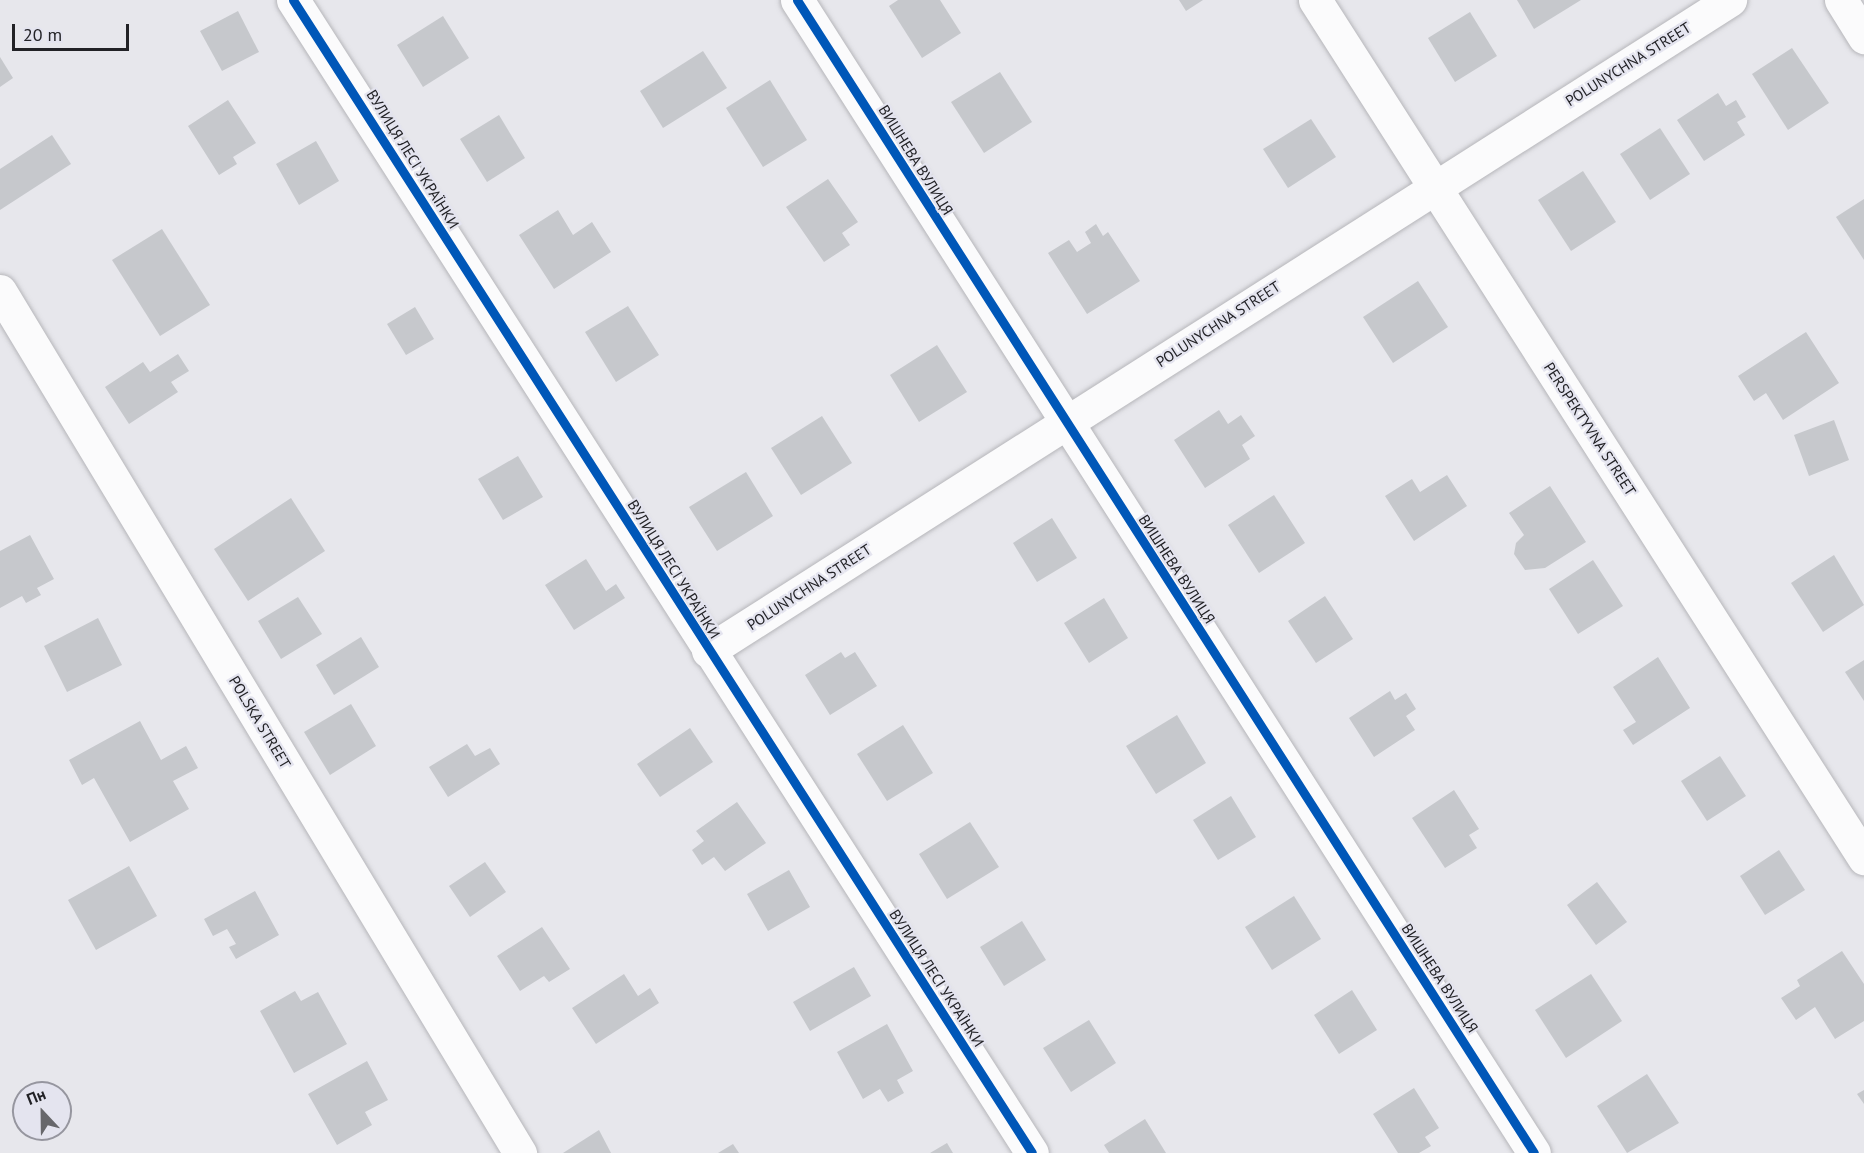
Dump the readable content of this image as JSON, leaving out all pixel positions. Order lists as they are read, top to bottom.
{
  "streets": {
    "street": [
      "POLUNYCHNA STREET",
      "ВУЛИЦЯ ЛЕСІ УКРАЇНКИ",
      "ВИШНЕВА ВУЛИЦЯ",
      "PERSPEKTYVNA STREET",
      "POLSKA STREET"
    ]
  },
  "crossings": [
    ["POLUNYCHNA STREET", "ВУЛИЦЯ ЛЕСІ УКРАЇНКИ"],
    ["POLUNYCHNA STREET", "ВИШНЕВА ВУЛИЦЯ"],
    ["POLUNYCHNA STREET", "PERSPEKTYVNA STREET"]
  ],
  "scale_bar": "20 m",
  "north": "top"
}
